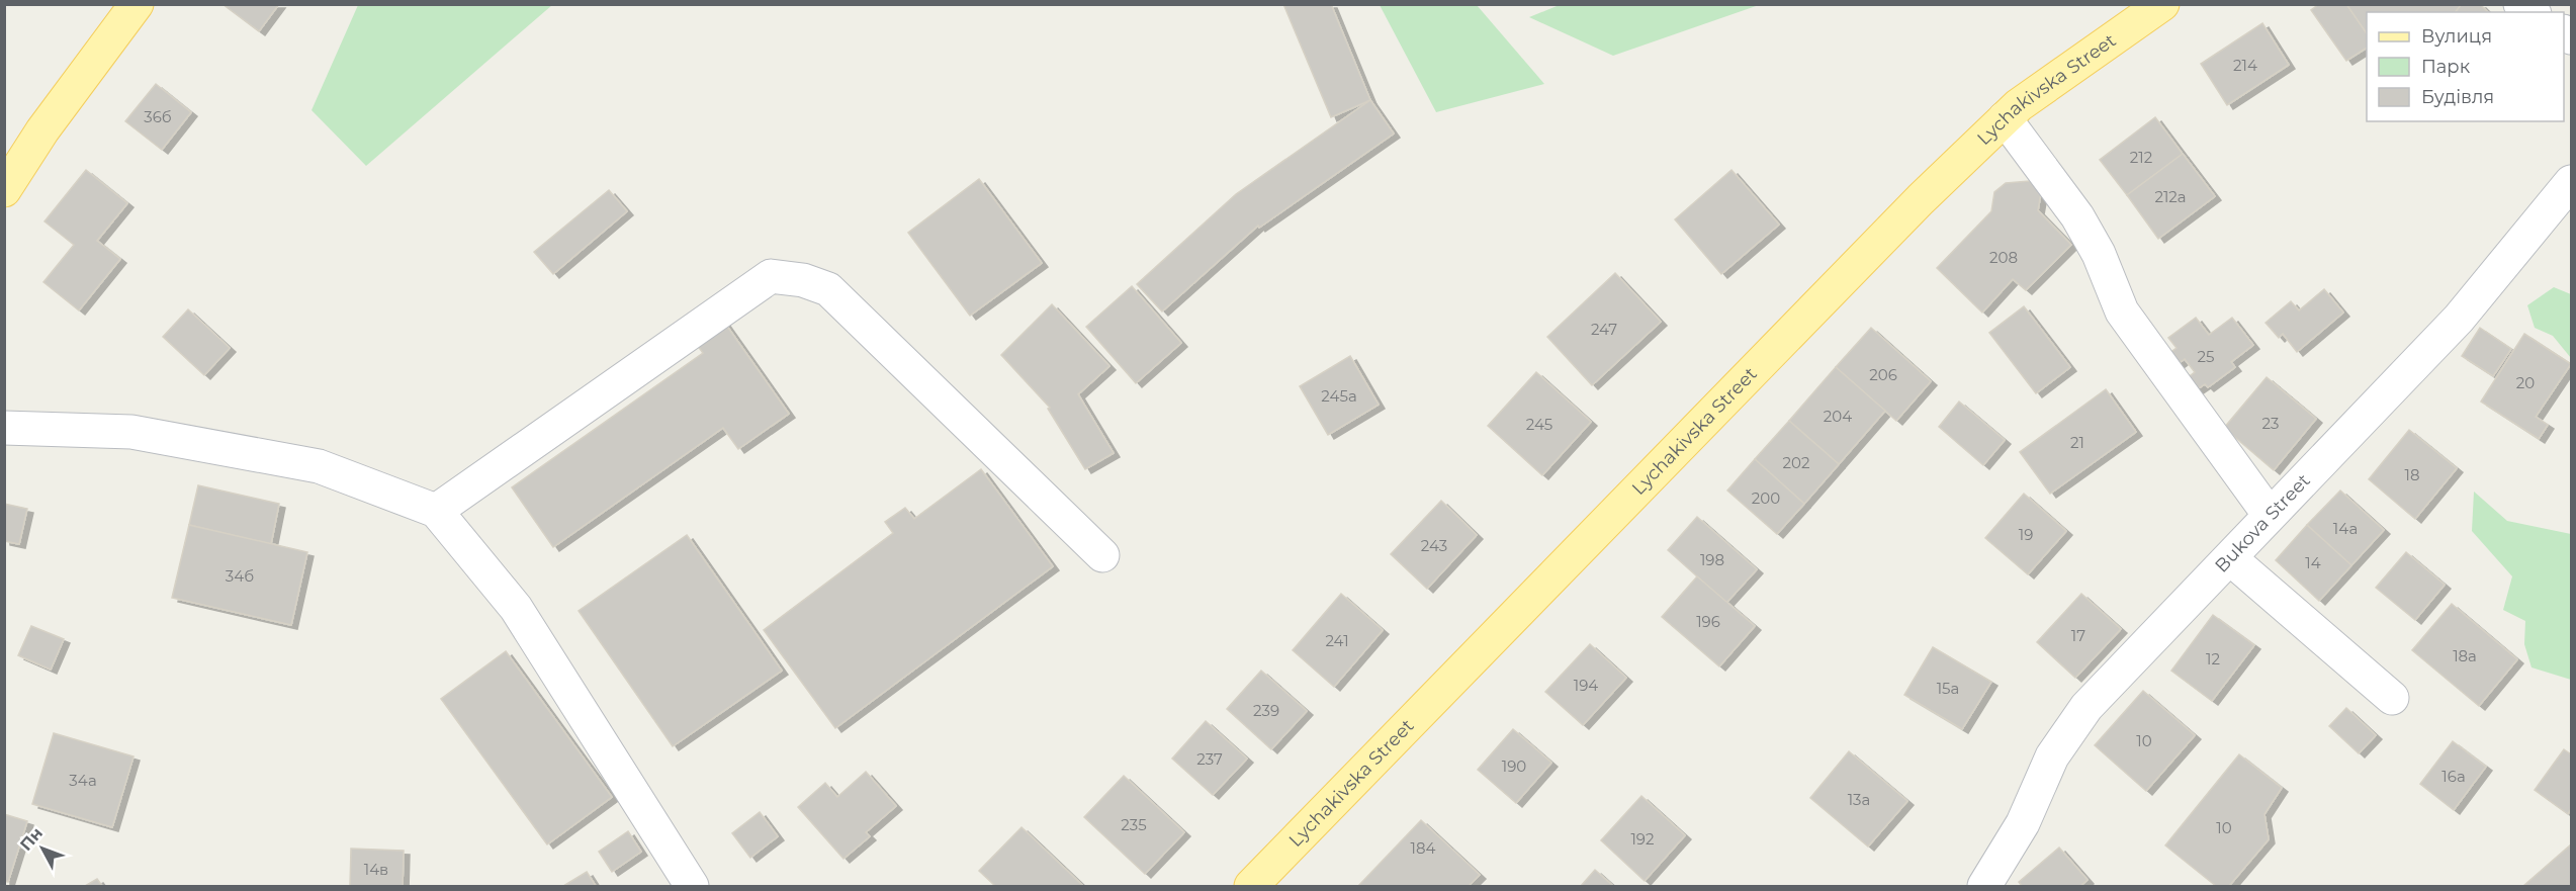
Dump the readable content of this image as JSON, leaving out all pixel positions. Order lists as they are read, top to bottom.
{
  "streets": {
    "main road": ["Lychakivska Street"],
    "street": ["Bukova Street"]
  },
  "house_numbers": [
    "214",
    "36б",
    "212",
    "212а",
    "208",
    "247",
    "25",
    "206",
    "20",
    "245а",
    "204",
    "23",
    "245",
    "21",
    "202",
    "18",
    "200",
    "14а",
    "19",
    "243",
    "198",
    "14",
    "34б",
    "196",
    "17",
    "241",
    "18а",
    "12",
    "194",
    "15а",
    "239",
    "10",
    "237",
    "190",
    "16а",
    "34а",
    "13а",
    "235",
    "10",
    "192",
    "184",
    "14в"
  ],
  "legend": ["Вулиця", "Парк", "Будівля"],
  "north": "top left"
}
